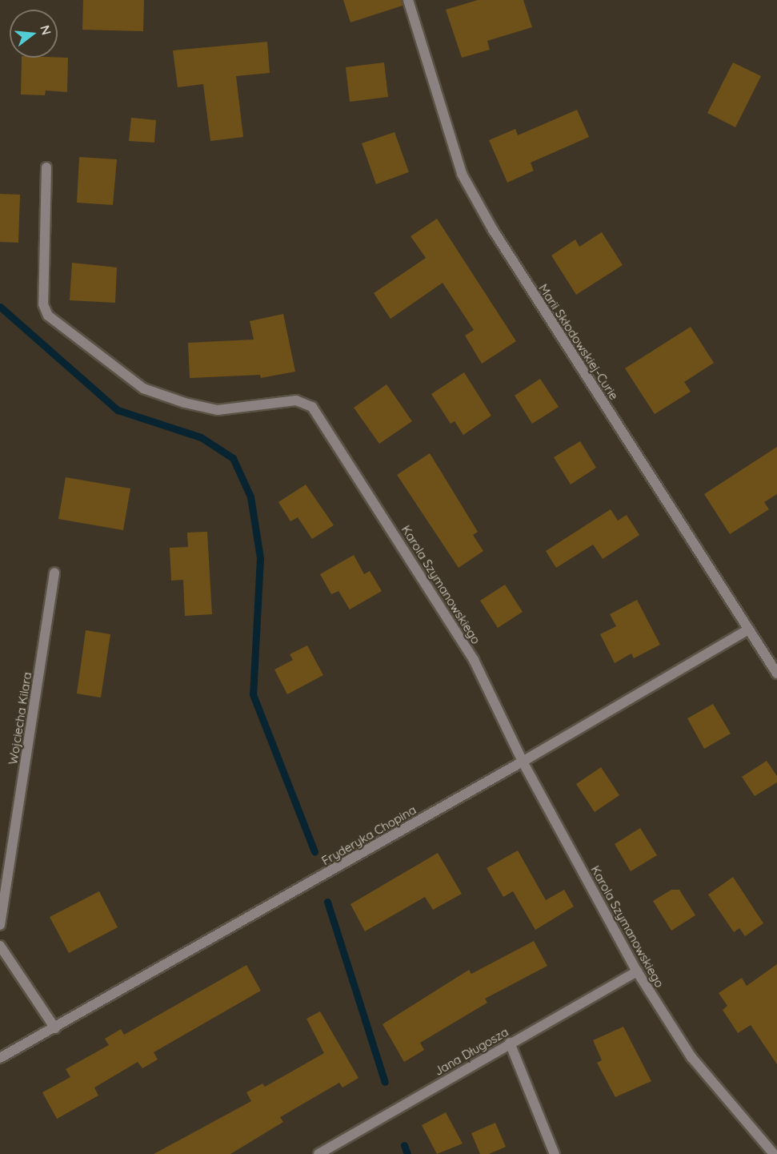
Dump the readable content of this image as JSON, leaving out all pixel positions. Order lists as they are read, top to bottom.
{
  "streets": {
    "street": [
      "Marii Skłodowskiej-Curie",
      "Karola Szymanowskiego",
      "Wojciecha Kilara",
      "Fryderyka Chopina",
      "Jana Długosza"
    ]
  },
  "crossings": [
    ["Marii Skłodowskiej-Curie", "Fryderyka Chopina"],
    ["Karola Szymanowskiego", "Fryderyka Chopina"],
    ["Karola Szymanowskiego", "Jana Długosza"]
  ],
  "north": "right"
}
